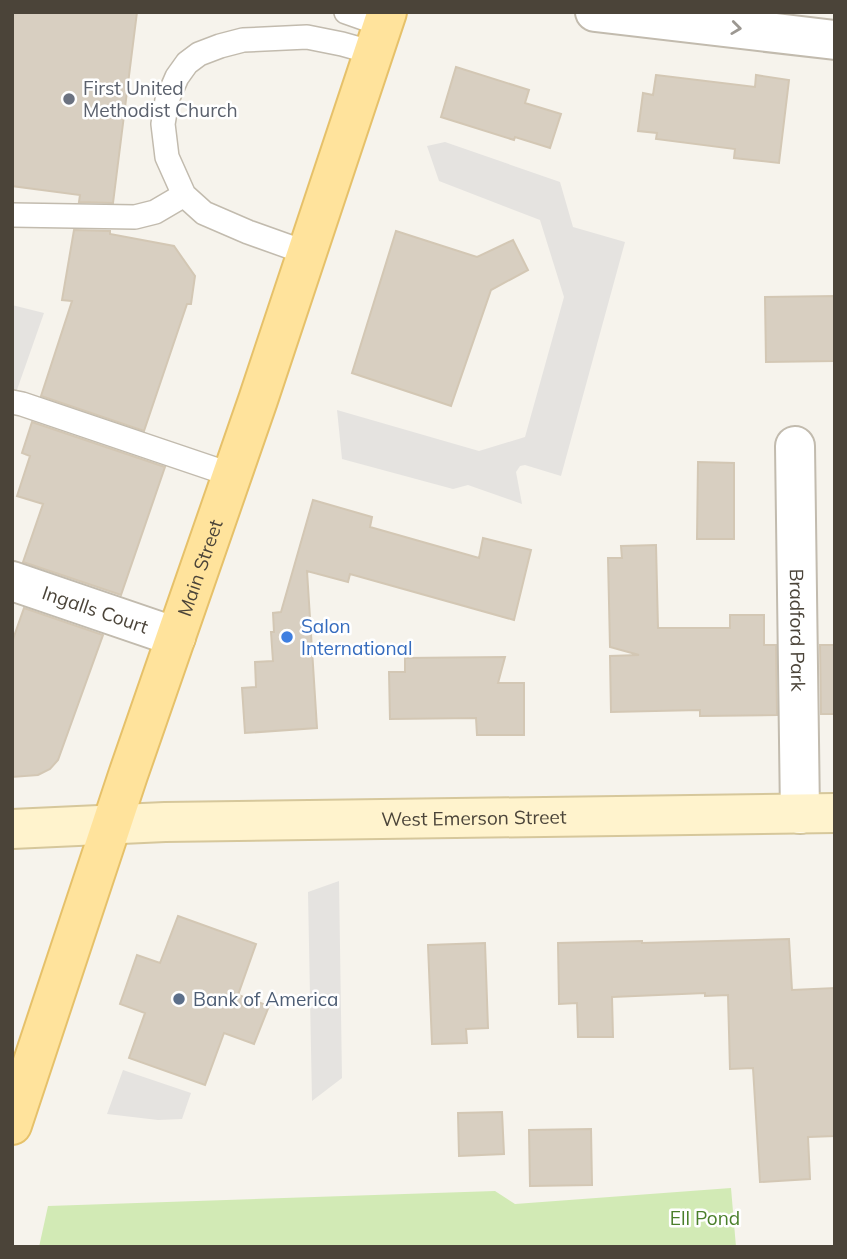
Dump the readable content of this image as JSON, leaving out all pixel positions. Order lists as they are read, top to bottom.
{
  "streets": {
    "main road": ["Main Street"],
    "street": ["Ingalls Court", "Bradford Park", "West Emerson Street"]
  },
  "crossings": [
    ["Main Street", "Ingalls Court"],
    ["Main Street", "West Emerson Street"],
    ["Bradford Park", "West Emerson Street"]
  ],
  "parks": ["Ell Pond"],
  "places": ["First United Methodist Church", "Salon International", "Bank of America"]
}
